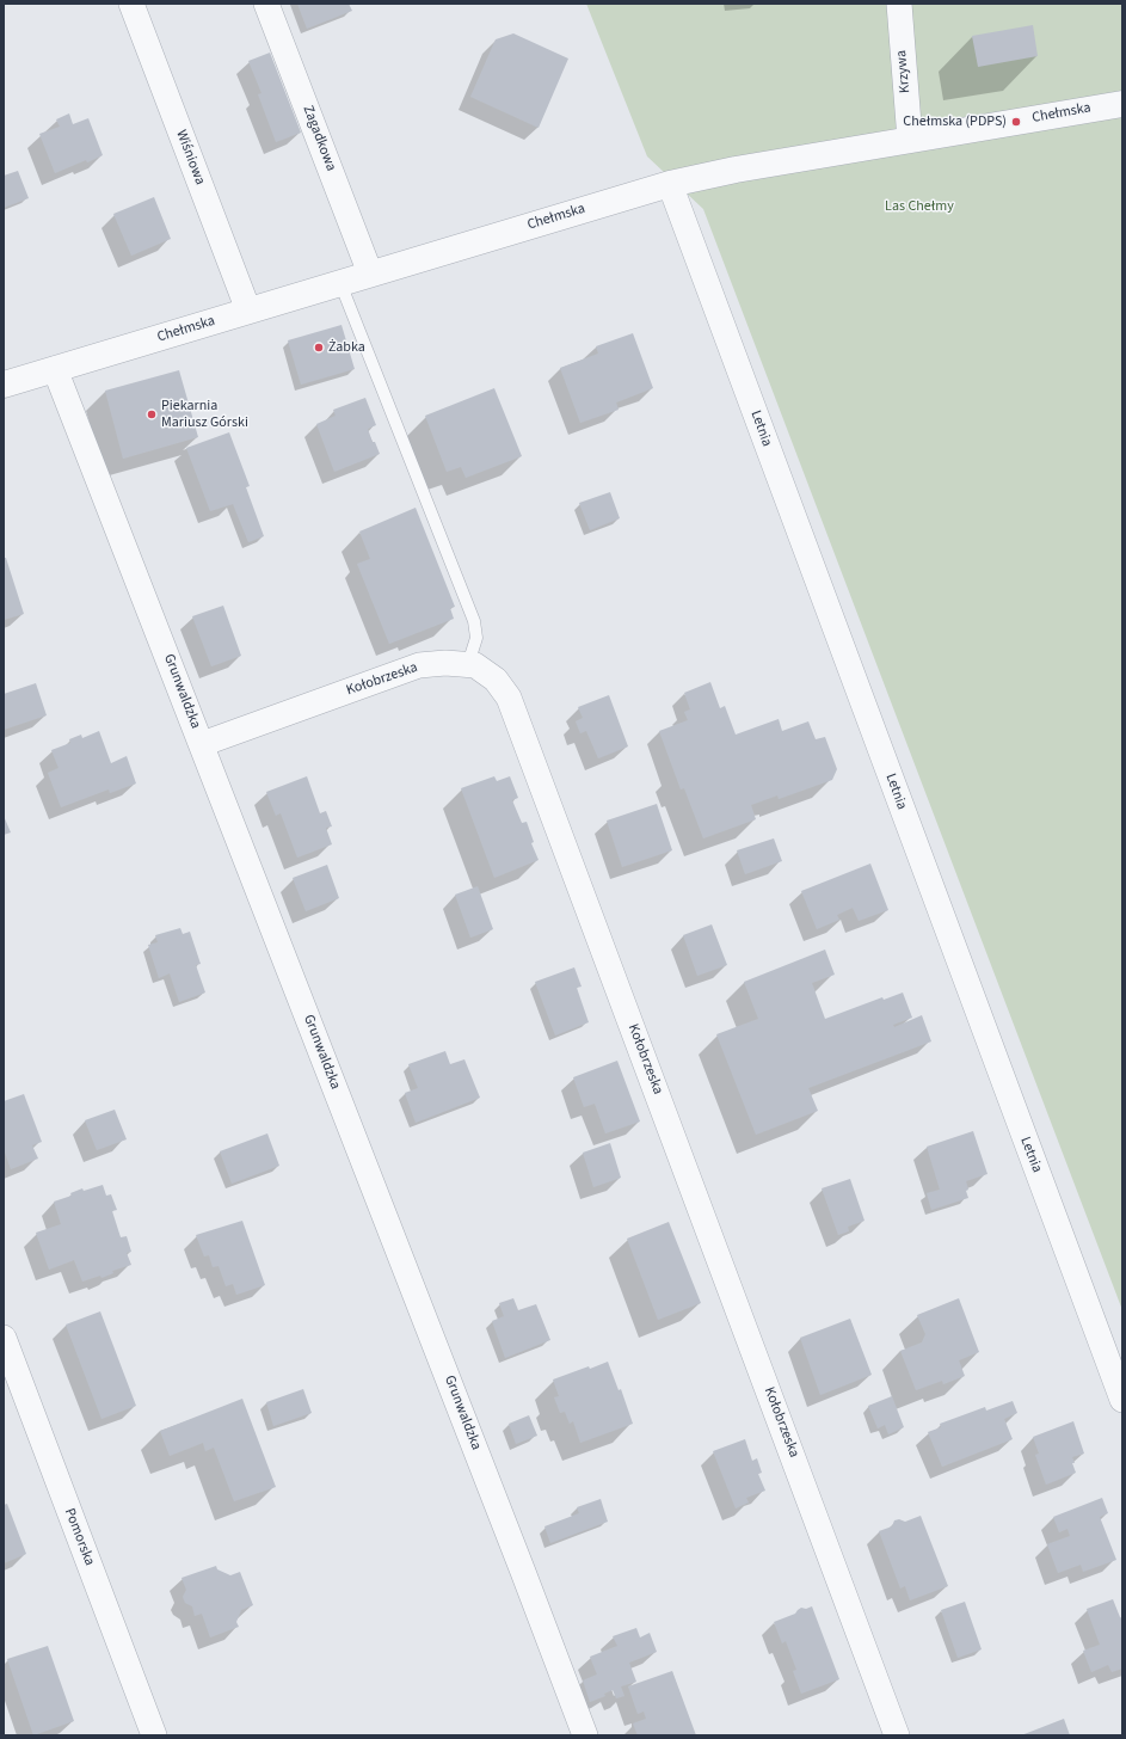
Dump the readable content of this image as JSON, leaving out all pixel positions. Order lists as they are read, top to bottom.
{
  "streets": {
    "street": [
      "Krzywa",
      "Chełmska",
      "Zagadkowa",
      "Wiśniowa",
      "Letnia",
      "Kołobrzeska",
      "Grunwaldzka",
      "Pomorska"
    ]
  },
  "crossings": [
    ["Krzywa", "Chełmska"],
    ["Chełmska", "Zagadkowa"],
    ["Chełmska", "Wiśniowa"],
    ["Chełmska", "Letnia"],
    ["Chełmska", "Grunwaldzka"],
    ["Kołobrzeska", "Grunwaldzka"]
  ],
  "parks": ["Las Chełmy"],
  "places": ["Chełmska (PDPS)", "Żabka", "Piekarnia Mariusz Górski"]
}
